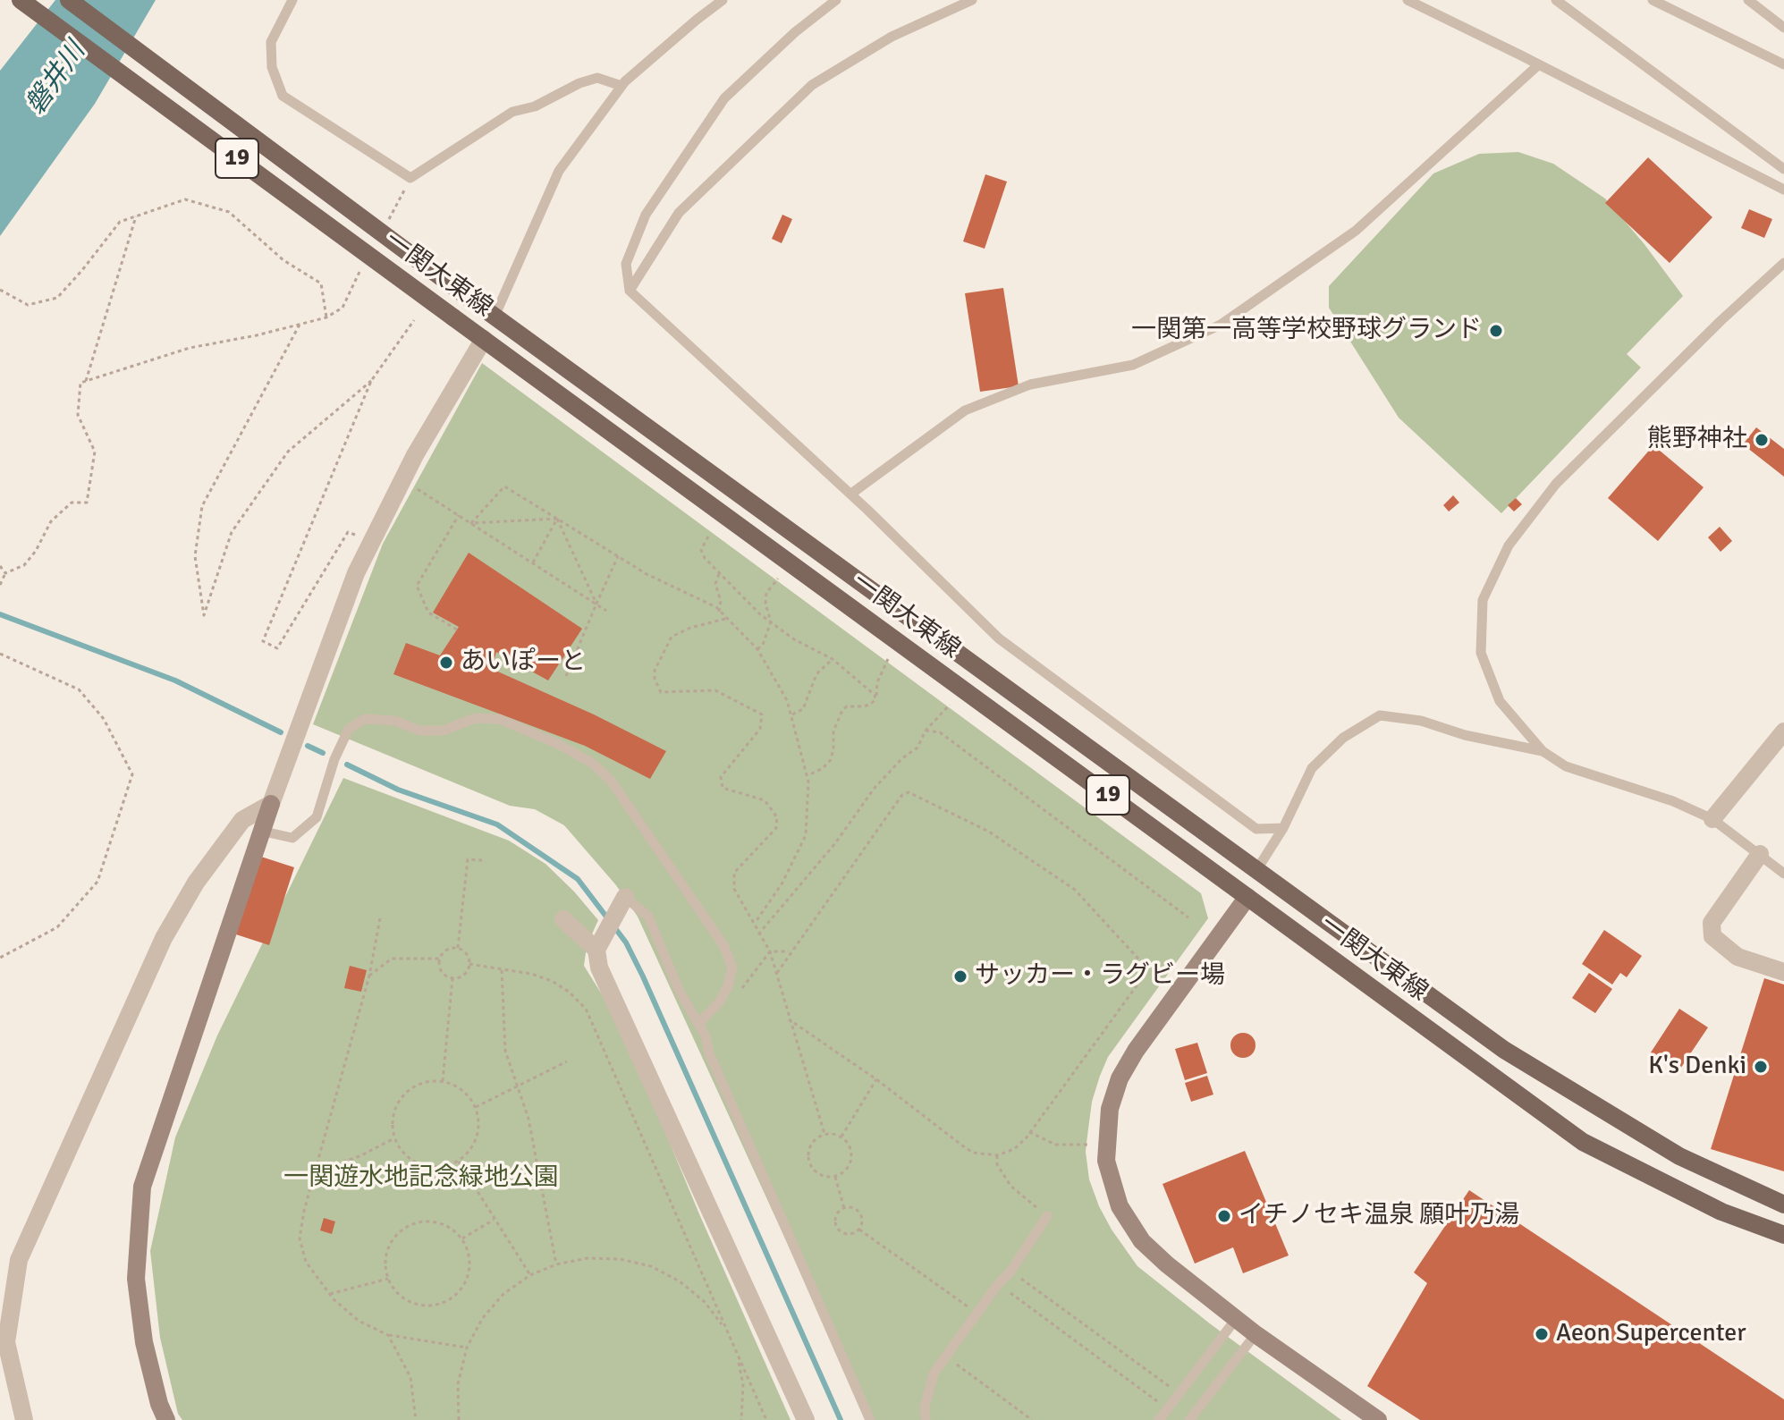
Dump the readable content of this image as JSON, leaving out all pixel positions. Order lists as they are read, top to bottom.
{
  "streets": {
    "main road": ["19", "一関大東線"]
  },
  "water": ["磐井川"],
  "parks": ["一関遊水地記念緑地公園"],
  "places": [
    "一関第一高等学校野球グランド",
    "熊野神社",
    "あいぽーと",
    "サッカー・ラグビー場",
    "K's Denki",
    "イチノセキ温泉 願叶乃湯",
    "Aeon Supercenter"
  ]
}
